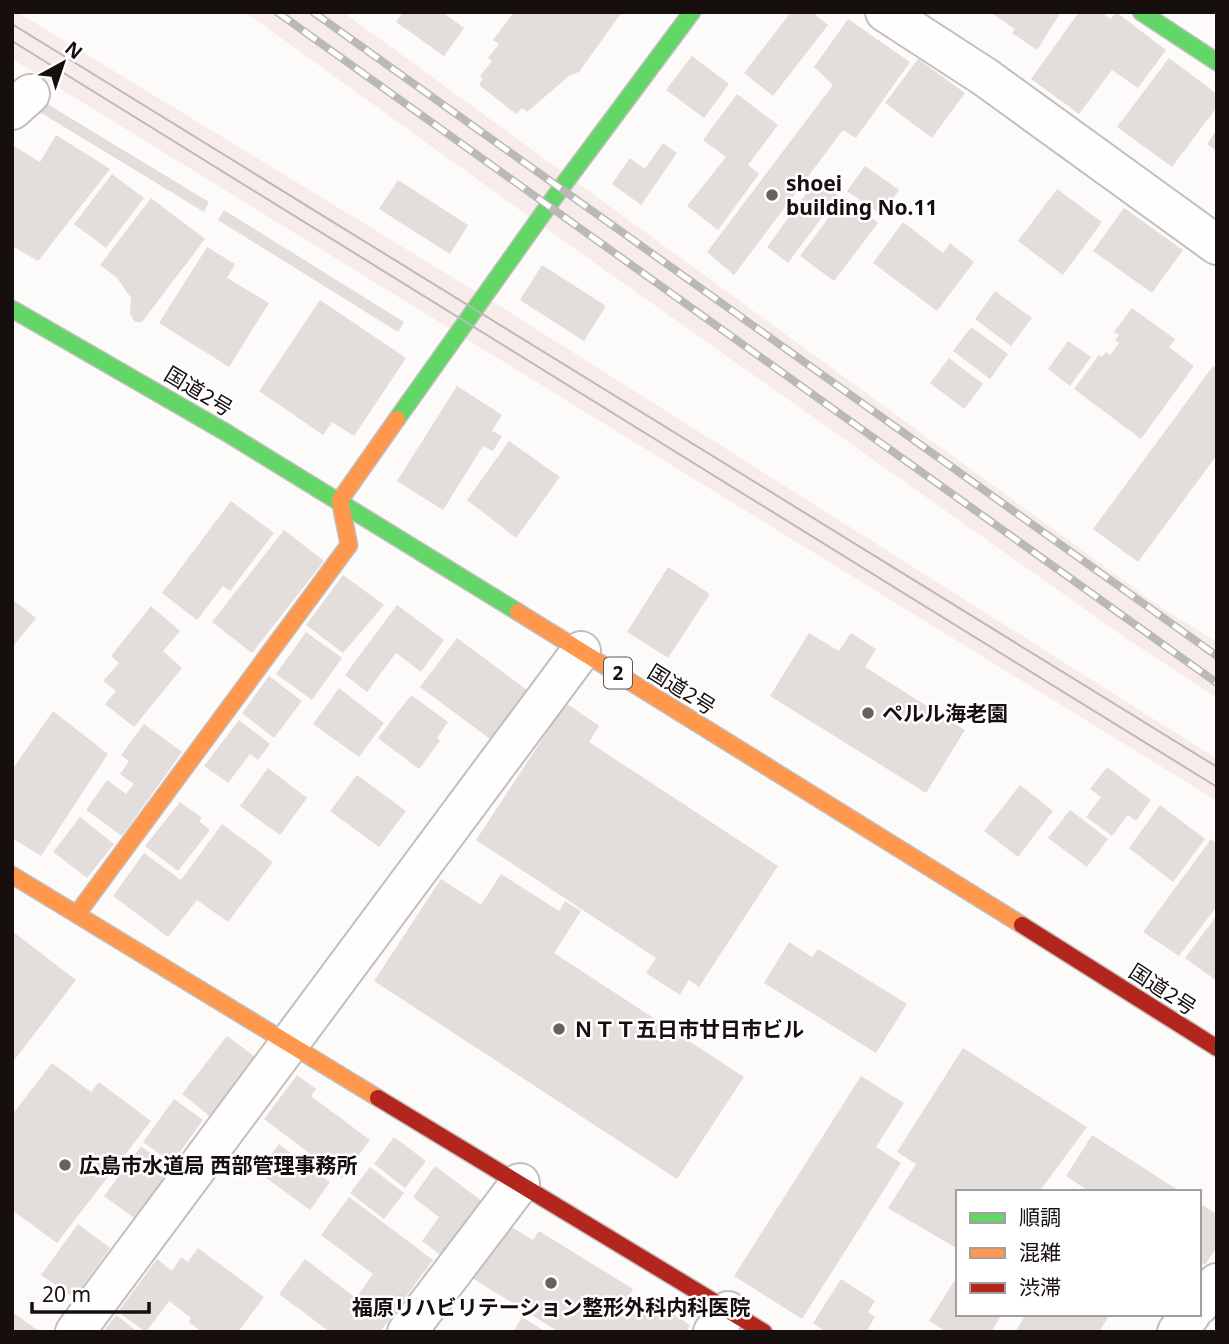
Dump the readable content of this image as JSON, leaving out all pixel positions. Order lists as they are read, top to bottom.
{
  "streets": {
    "main road": ["国道2号", "2"]
  },
  "places": [
    "shoei building No.11",
    "ペルル海老園",
    "ＮＴＴ五日市廿日市ビル",
    "広島市水道局 西部管理事務所",
    "福原リハビリテーション整形外科内科医院"
  ],
  "legend": ["順調", "混雑", "渋滞"],
  "scale_bar": "20 m",
  "north": "top right"
}
